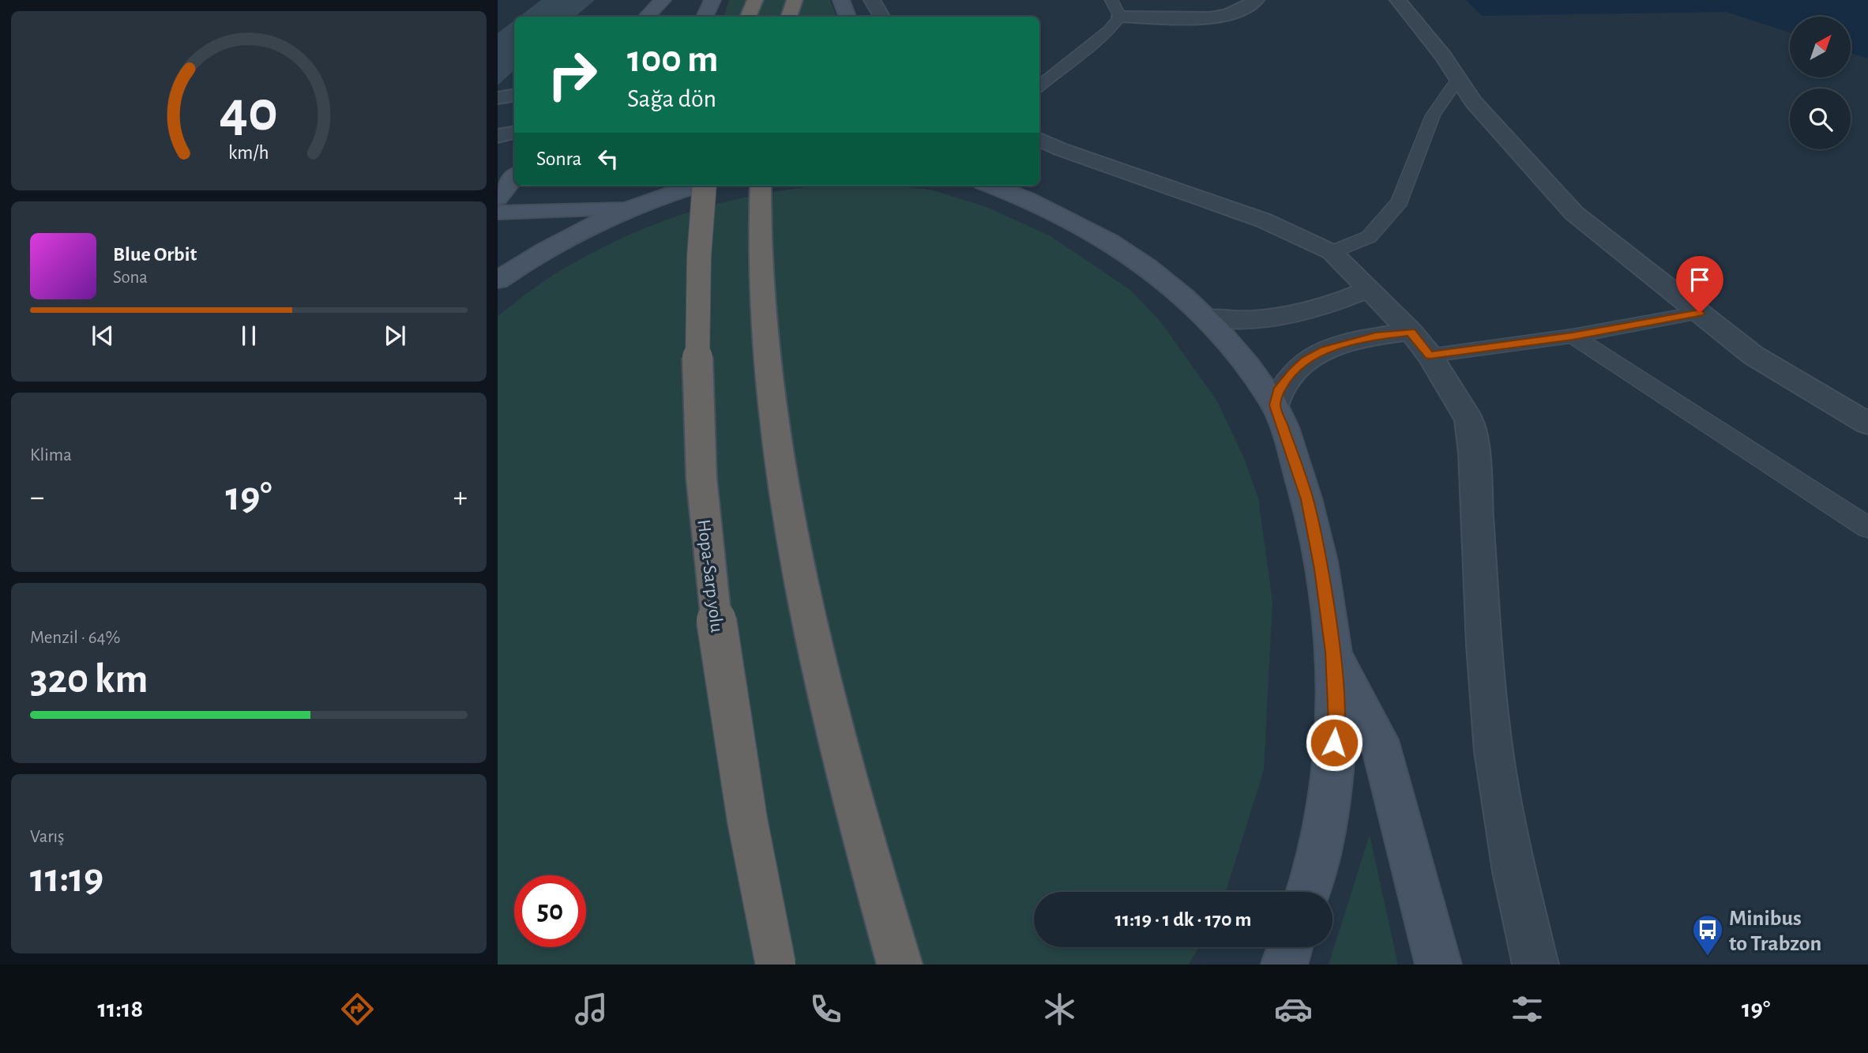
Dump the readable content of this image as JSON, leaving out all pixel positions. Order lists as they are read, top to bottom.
{
  "streets": {
    "highway": ["Hopa-Sarp yolu"]
  },
  "places": {
    "bus stop": ["Minibus to Trabzon"]
  },
  "north": "top right",
  "page": {
    "turn": ["100 m", "Sağa dön"],
    "then": "Sonra",
    "song": ["Blue Orbit", "Sona"],
    "tile": [
      "Klima",
      ["Menzil · 64%", "320 km"],
      ["Varış", "11:19"]
    ],
    "heat": ["−", "19°", "+"],
    "limit": "50",
    "trip": "11:19 · 1 dk · 170 m",
    "tabs": ["11:18", "19°"],
    "gauge": ["40", "km/h"]
  }
}
